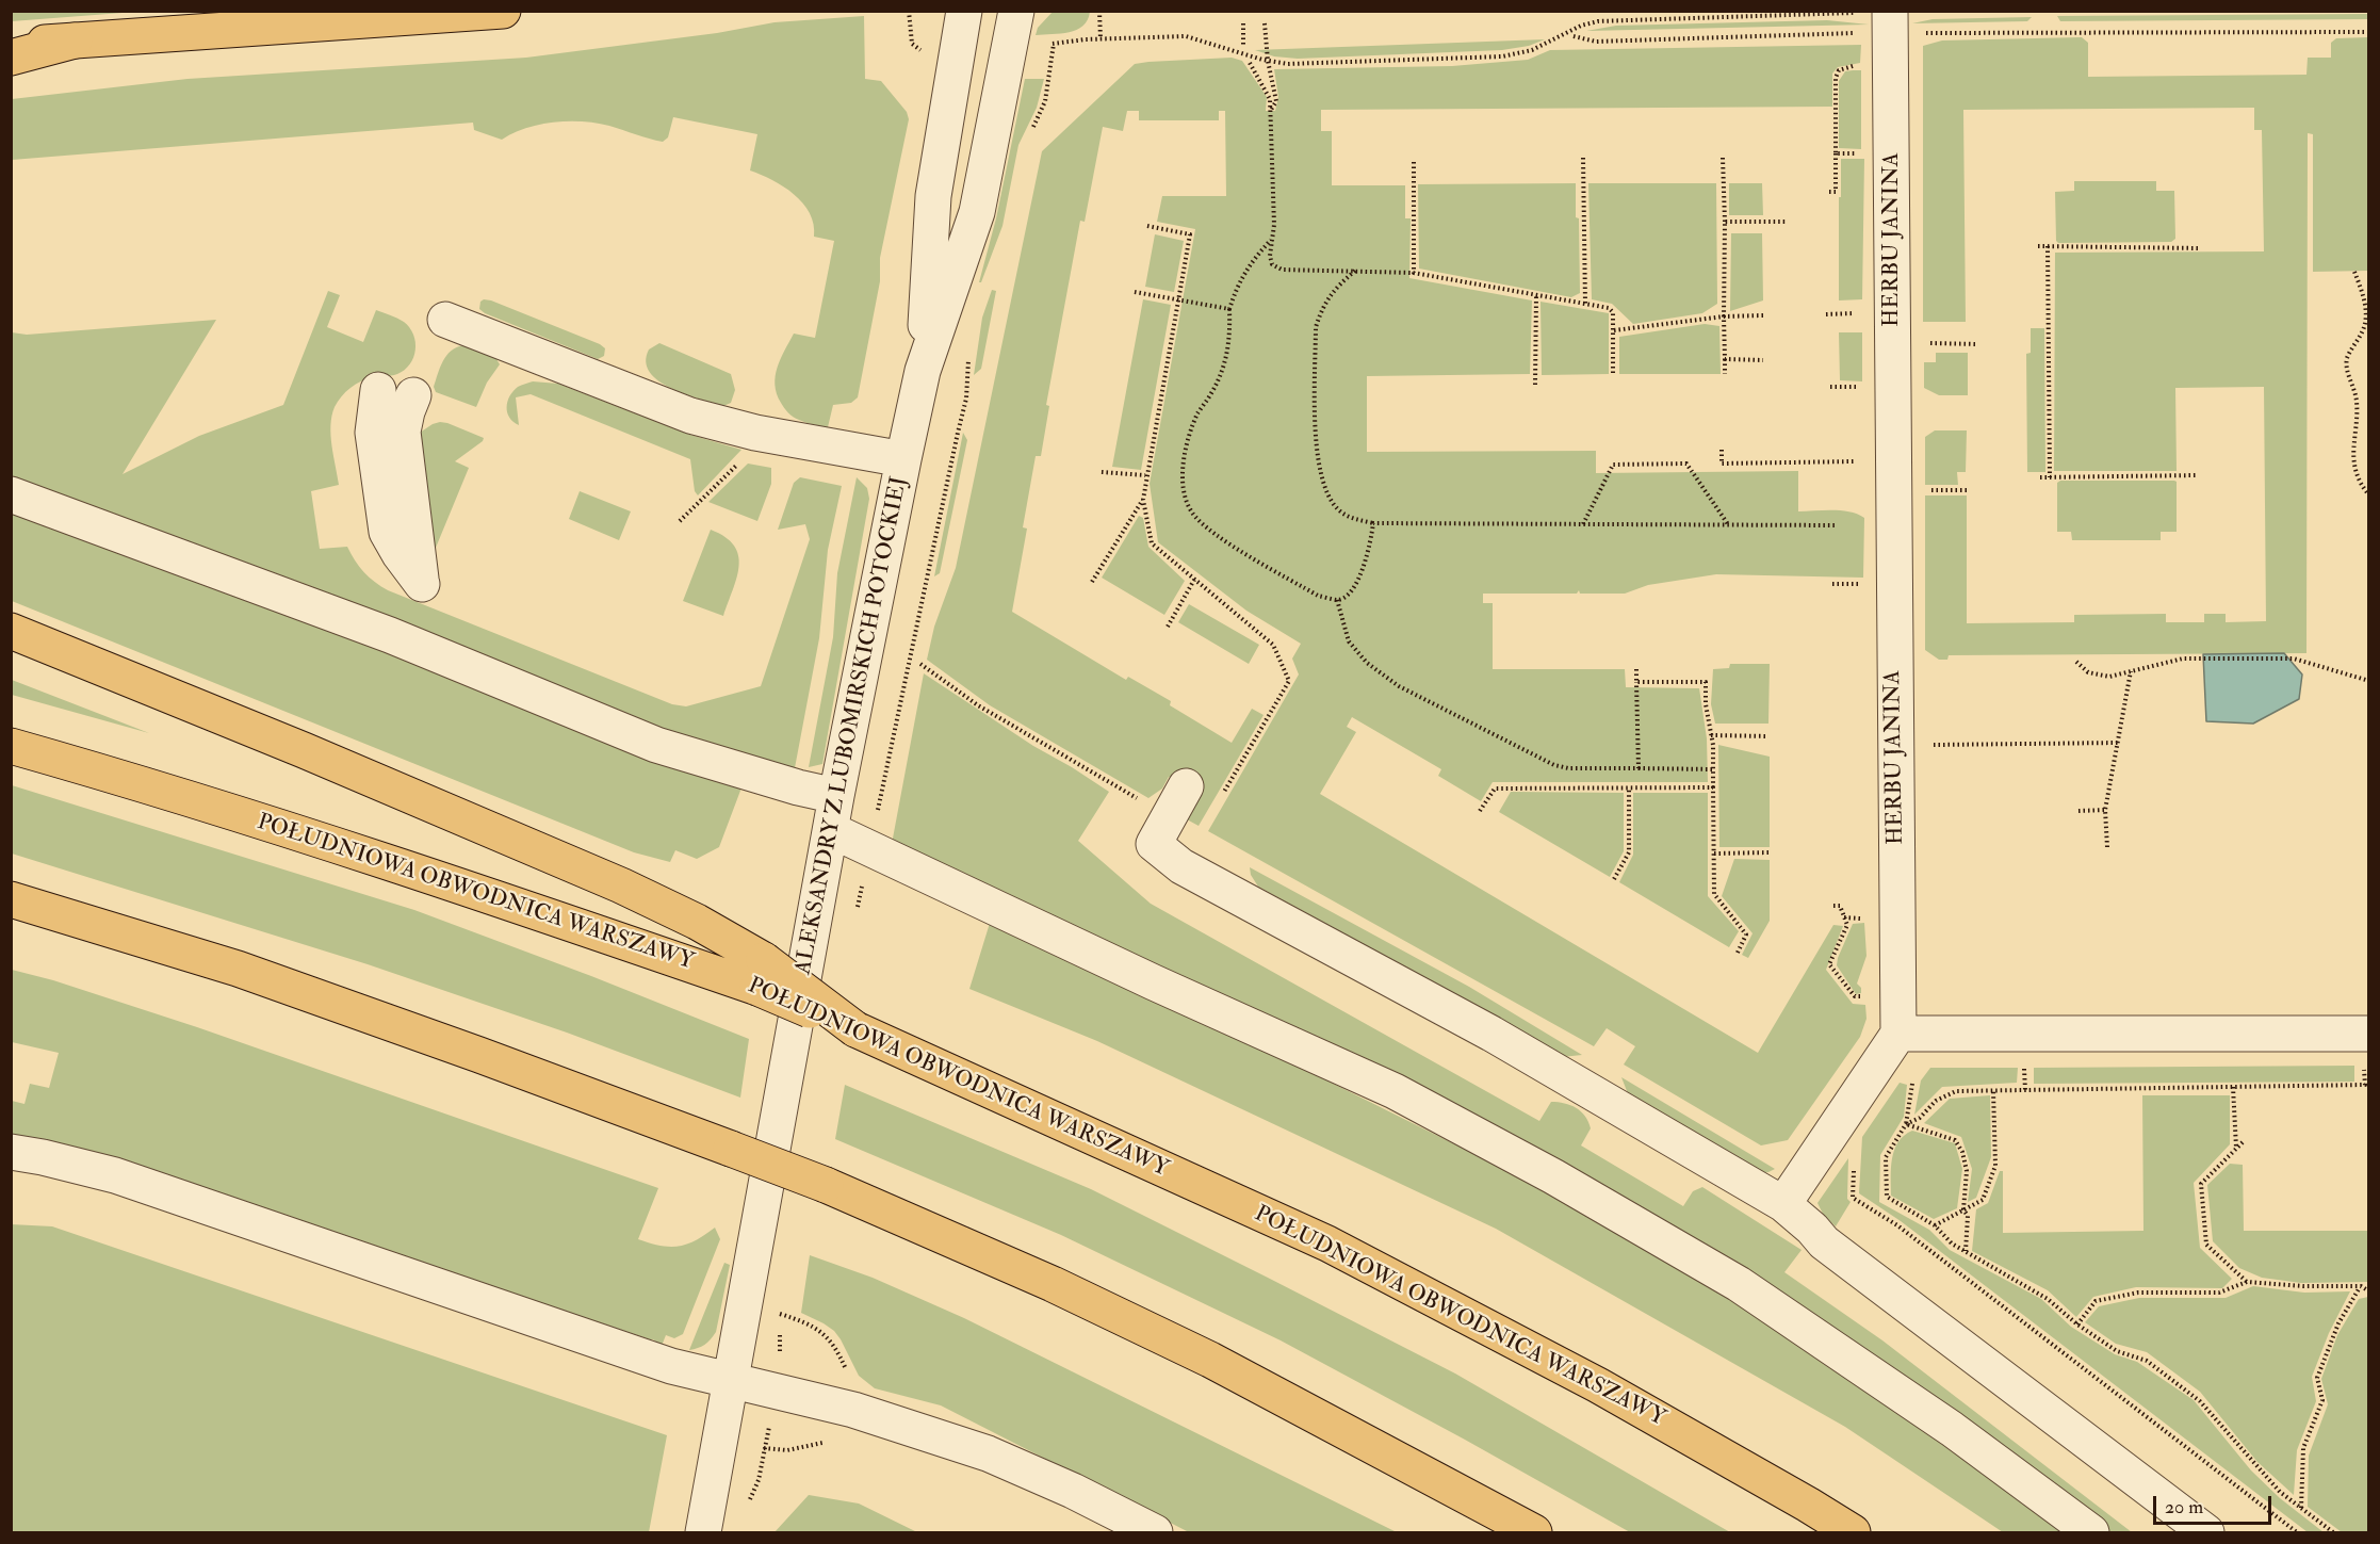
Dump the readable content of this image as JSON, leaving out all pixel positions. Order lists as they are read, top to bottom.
{
  "streets": {
    "main road": ["POŁUDNIOWA OBWODNICA WARSZAWY"],
    "street": ["HERBU JANINA", "ALEKSANDRY Z LUBOMIRSKICH POTOCKIEJ"]
  },
  "scale_bar": "20 m"
}
